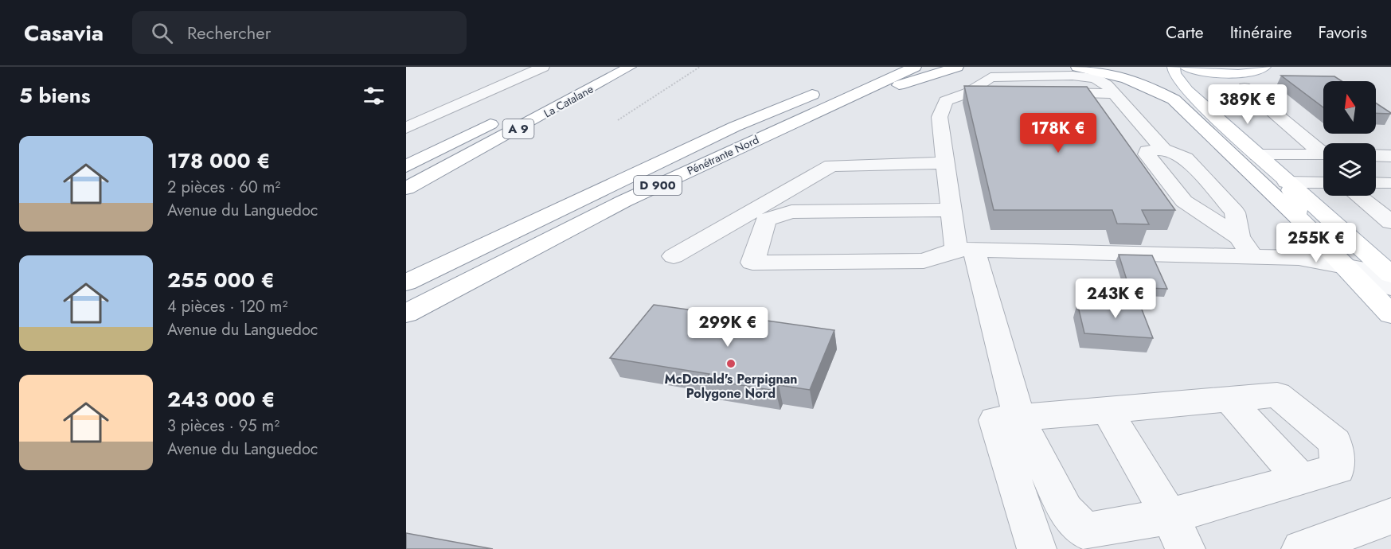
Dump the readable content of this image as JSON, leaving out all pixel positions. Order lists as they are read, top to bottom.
{
  "streets": {
    "main road": [
      "La Catalane",
      "A 9",
      "Pénétrante Nord",
      "D 900"
    ]
  },
  "places": ["McDonald's Perpignan Polygone Nord"],
  "north": "top",
  "page": {
    "header": "Casavia",
    "search": "Rechercher",
    "nav": ["Carte", "Itinéraire", "Favoris"],
    "heading": "5 biens",
    "price": [
      "389K €",
      "178K €",
      "255K €",
      "243K €",
      "299K €"
    ],
    "list": [
      {
        "name": "178 000 €",
        "note": "2 pièces · 60 m² · Avenue du Languedoc"
      },
      {
        "name": "255 000 €",
        "note": "4 pièces · 120 m² · Avenue du Languedoc"
      },
      {
        "name": "243 000 €",
        "note": "3 pièces · 95 m² · Avenue du Languedoc"
      }
    ]
  }
}
